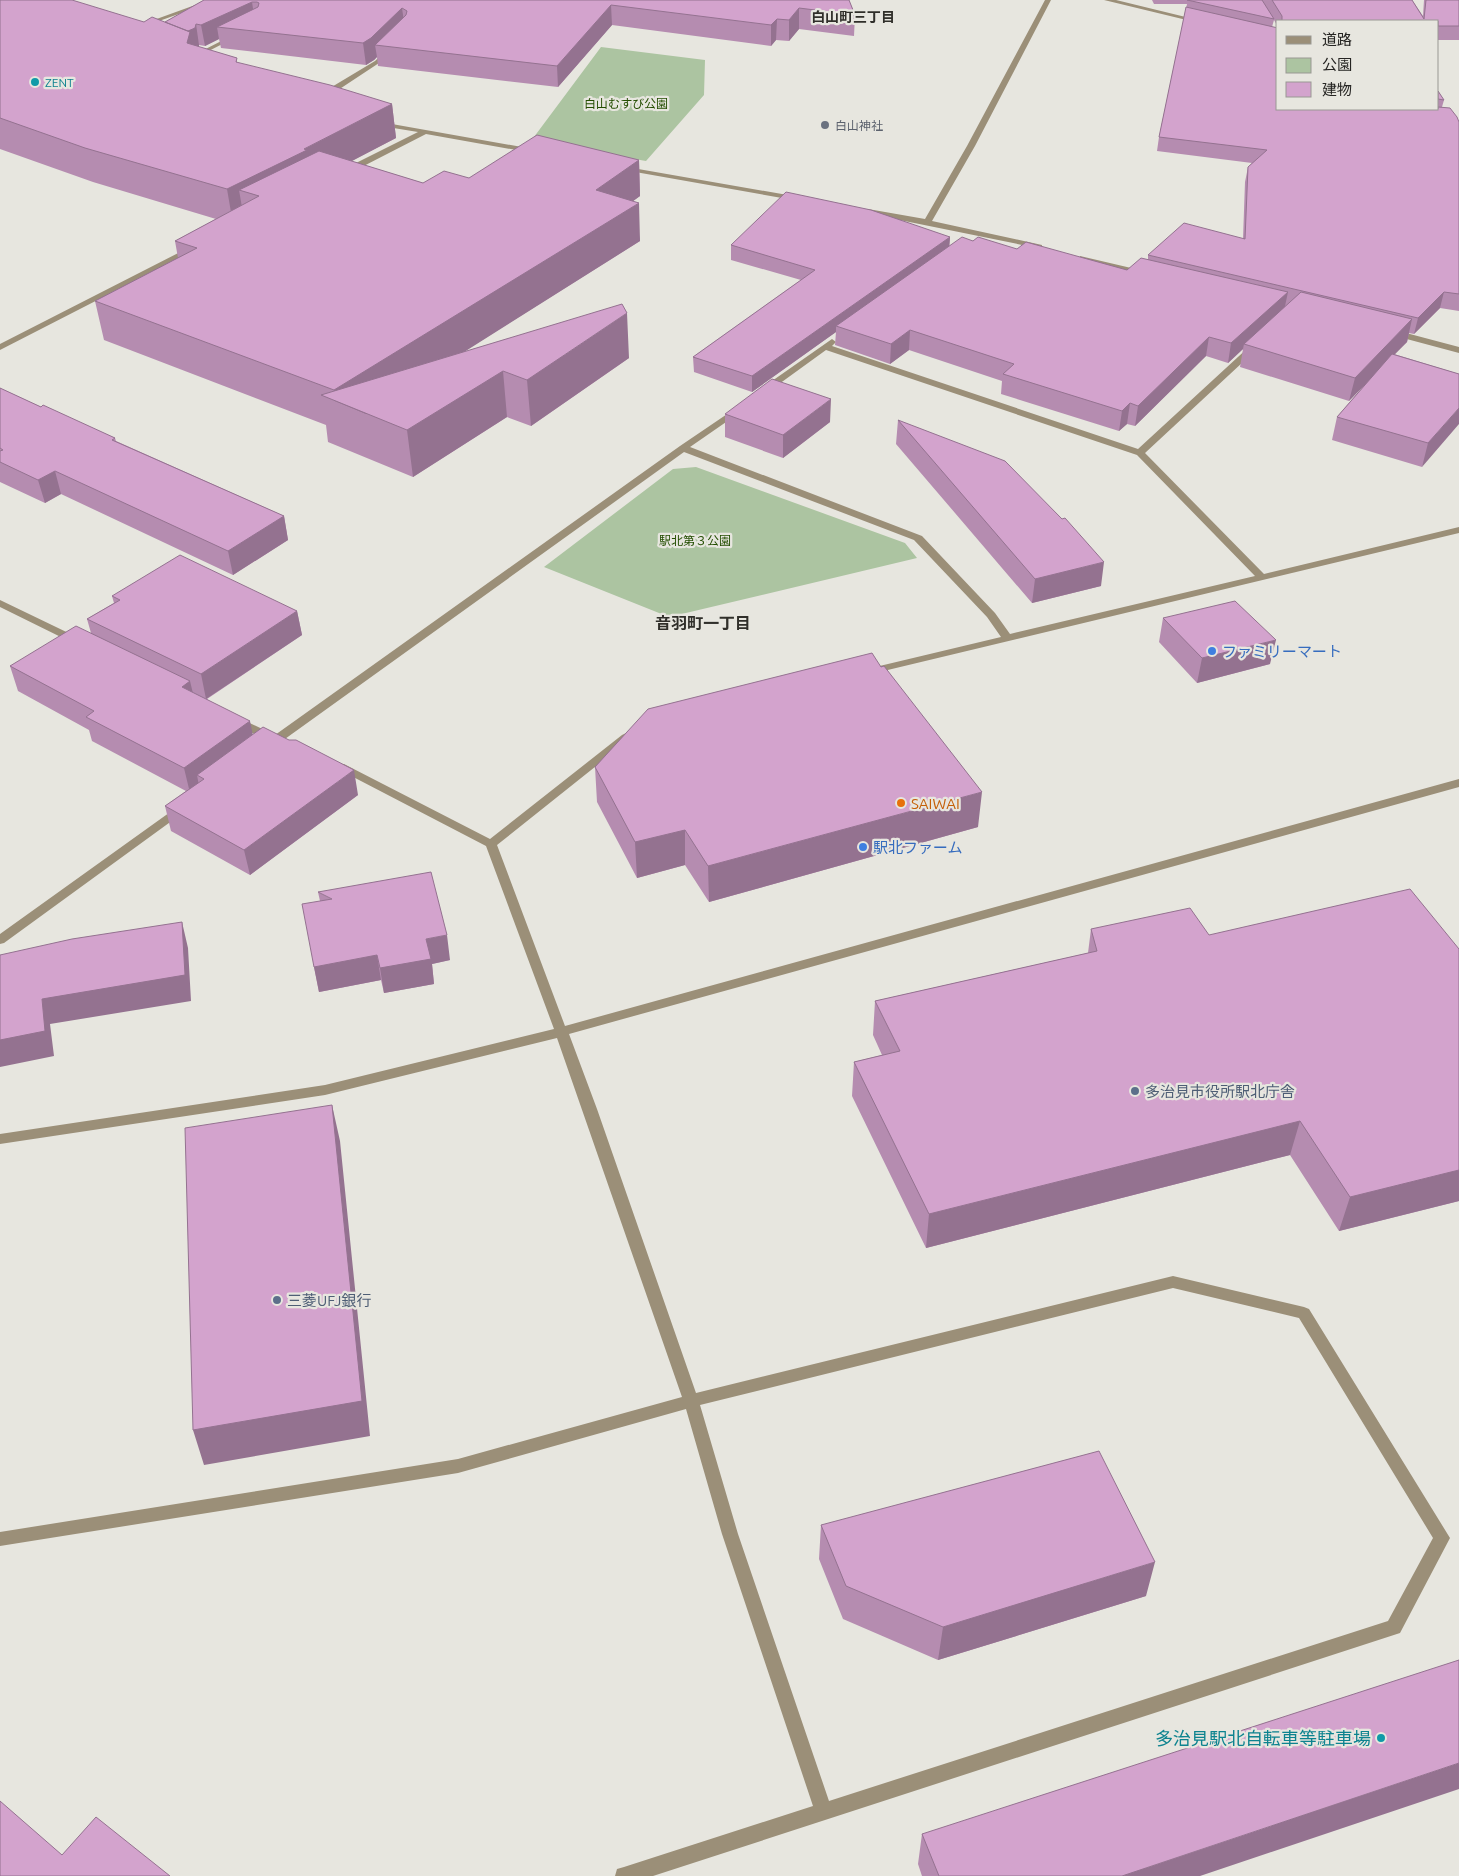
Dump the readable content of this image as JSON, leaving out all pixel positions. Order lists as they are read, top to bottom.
{
  "districts": ["白山町三丁目", "音羽町一丁目"],
  "parks": ["白山むすび公園", "駅北第３公園"],
  "places": [
    "ZENT",
    "白山神社",
    "ファミリーマート",
    "SAIWAI",
    "駅北ファーム",
    "多治見市役所駅北庁舎",
    "三菱UFJ銀行",
    "多治見駅北自転車等駐車場"
  ],
  "legend": ["道路", "公園", "建物"]
}
